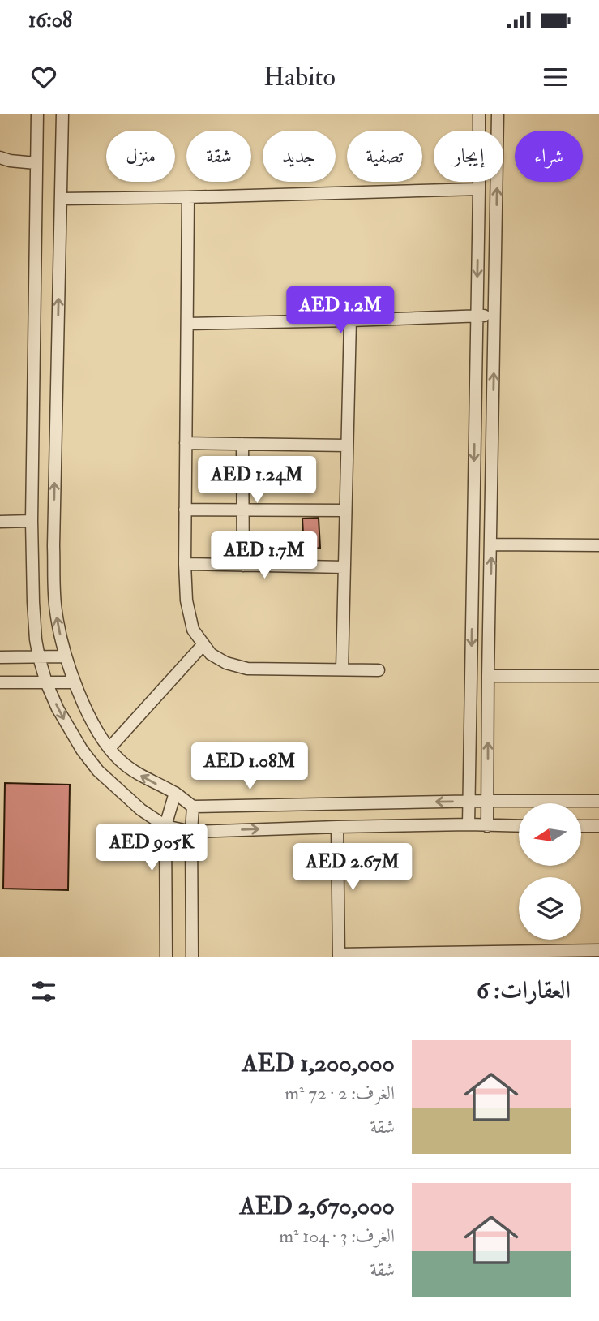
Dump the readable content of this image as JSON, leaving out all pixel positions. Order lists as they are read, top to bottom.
{
  "north": "left",
  "page": {
    "status": "16:08",
    "header": "Habito",
    "chip": [
      "شراء",
      "إيجار",
      "تصفية",
      "جديد",
      "شقة",
      "منزل"
    ],
    "price": [
      "AED 1.2M",
      "AED 1.24M",
      "AED 1.7M",
      "AED 1.08M",
      "AED 905K",
      "AED 2.67M"
    ],
    "heading": "العقارات: 6",
    "list": [
      {
        "name": "AED 1,200,000",
        "note": "الغرف: 2 · 72 m² · شقة"
      },
      {
        "name": "AED 2,670,000",
        "note": "الغرف: 3 · 104 m² · شقة"
      }
    ]
  }
}
